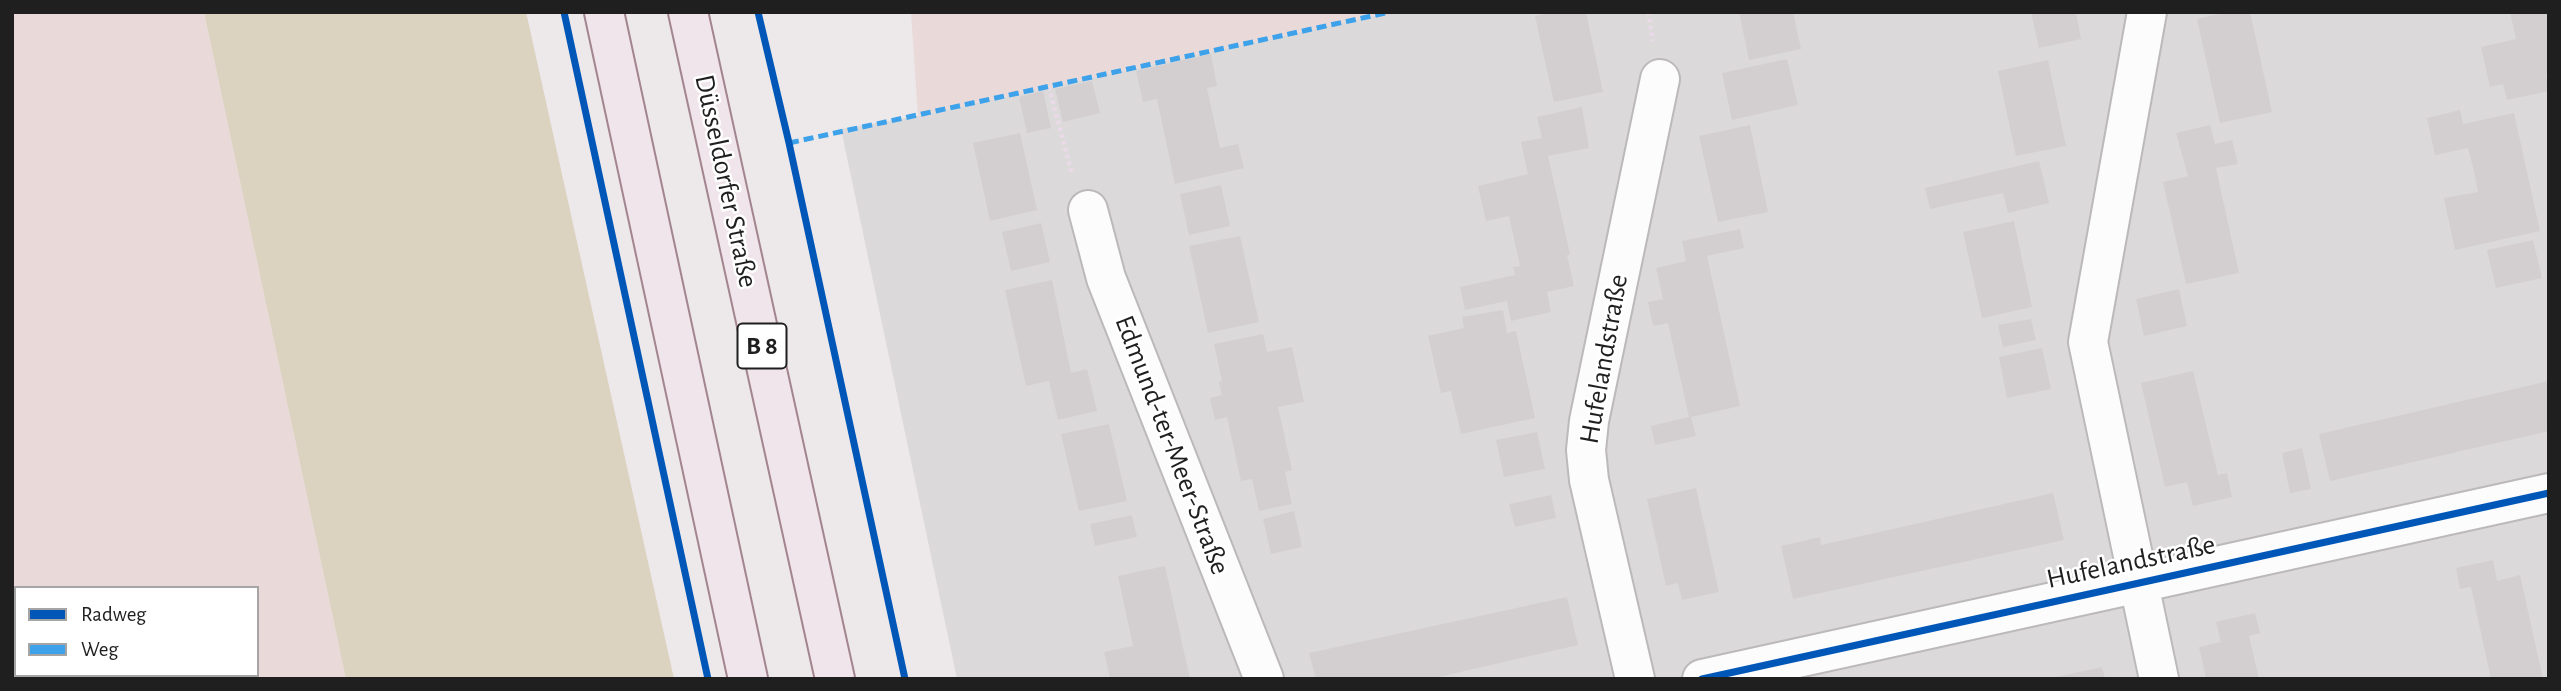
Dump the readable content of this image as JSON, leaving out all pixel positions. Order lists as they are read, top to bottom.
{
  "streets": {
    "main road": ["Düsseldorfer Straße", "B 8"],
    "street": ["Hufelandstraße", "Edmund-ter-Meer-Straße"]
  },
  "legend": ["Radweg", "Weg"]
}
